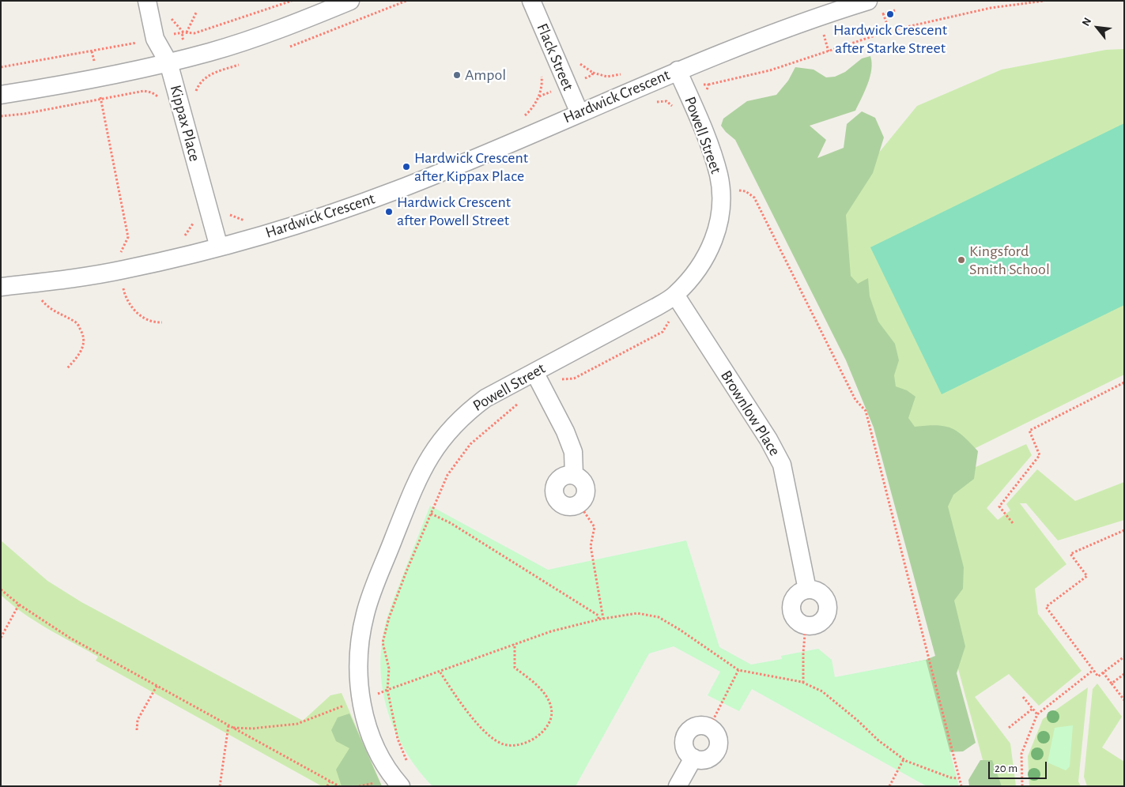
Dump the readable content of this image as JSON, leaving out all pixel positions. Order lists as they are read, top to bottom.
{
  "streets": {
    "street": [
      "Flack Street",
      "Hardwick Crescent",
      "Kippax Place",
      "Powell Street",
      "Brownlow Place"
    ]
  },
  "crossings": [
    ["Flack Street", "Hardwick Crescent"],
    ["Hardwick Crescent", "Kippax Place"],
    ["Hardwick Crescent", "Powell Street"],
    ["Powell Street", "Brownlow Place"]
  ],
  "places": [
    "Hardwick Crescent after Starke Street",
    "Ampol",
    "Hardwick Crescent after Kippax Place",
    "Hardwick Crescent after Powell Street",
    "Kingsford Smith School"
  ],
  "scale_bar": "20 m",
  "north": "top left"
}
